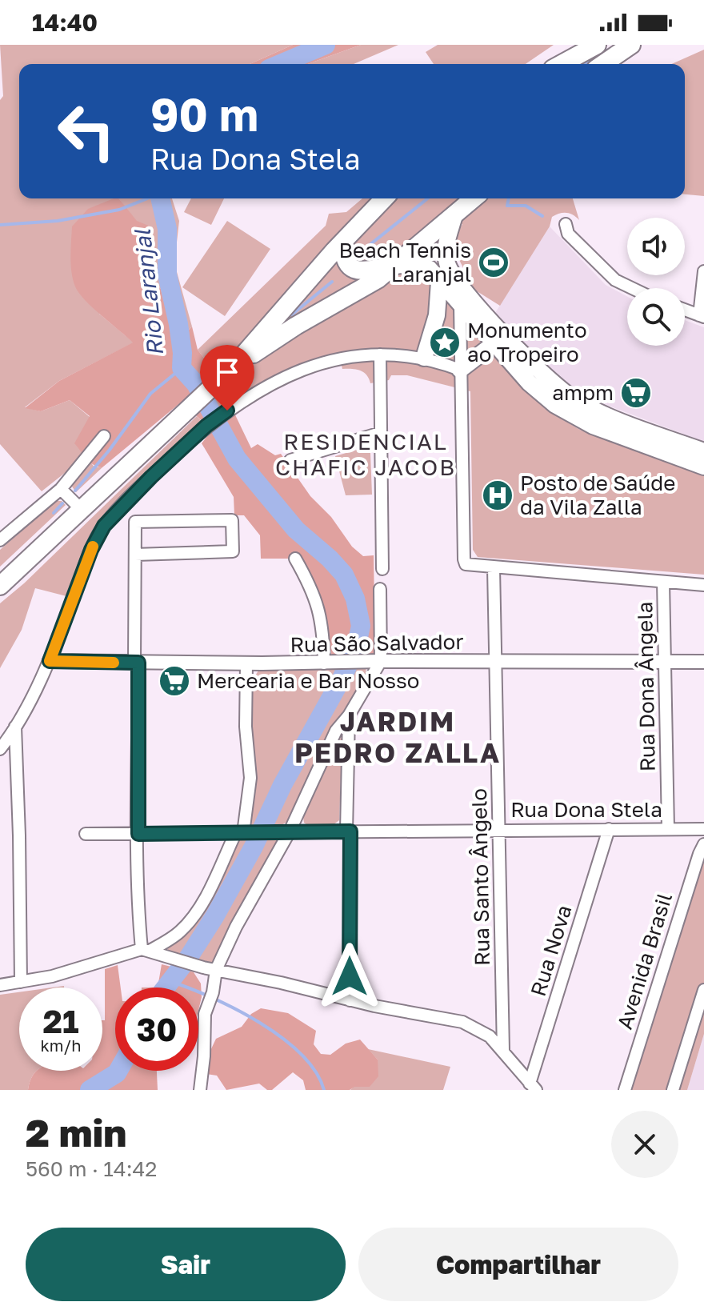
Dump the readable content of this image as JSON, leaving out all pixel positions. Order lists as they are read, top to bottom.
{
  "streets": {
    "street": [
      "Rua São Salvador",
      "Rua Dona Ângela",
      "Rua Dona Stela",
      "Rua Santo Ângelo",
      "Rua Nova",
      "Avenida Brasil"
    ]
  },
  "crossings": [
    ["Rua São Salvador", "Rua Dona Ângela"],
    ["Rua São Salvador", "Rua Santo Ângelo"],
    ["Rua Dona Ângela", "Rua Dona Stela"],
    ["Rua Dona Stela", "Rua Santo Ângelo"],
    ["Rua Dona Stela", "Rua Nova"]
  ],
  "districts": ["RESIDENCIAL CHAFIC JACOB", "JARDIM PEDRO ZALLA"],
  "water": ["Rio Laranjal"],
  "places": {
    "sports": ["Beach Tennis Laranjal"],
    "place": ["Monumento ao Tropeiro"],
    "supermarket": ["ampm", "Mercearia e Bar Nosso"],
    "hospital": ["Posto de Saúde da Vila Zalla"]
  },
  "page": {
    "status": "14:40",
    "turn": ["90 m", "Rua Dona Stela"],
    "speed": "21 km/h",
    "limit": "30",
    "heading": ["2 min", "560 m · 14:42"],
    "buttons": ["Sair", "Compartilhar"]
  }
}
